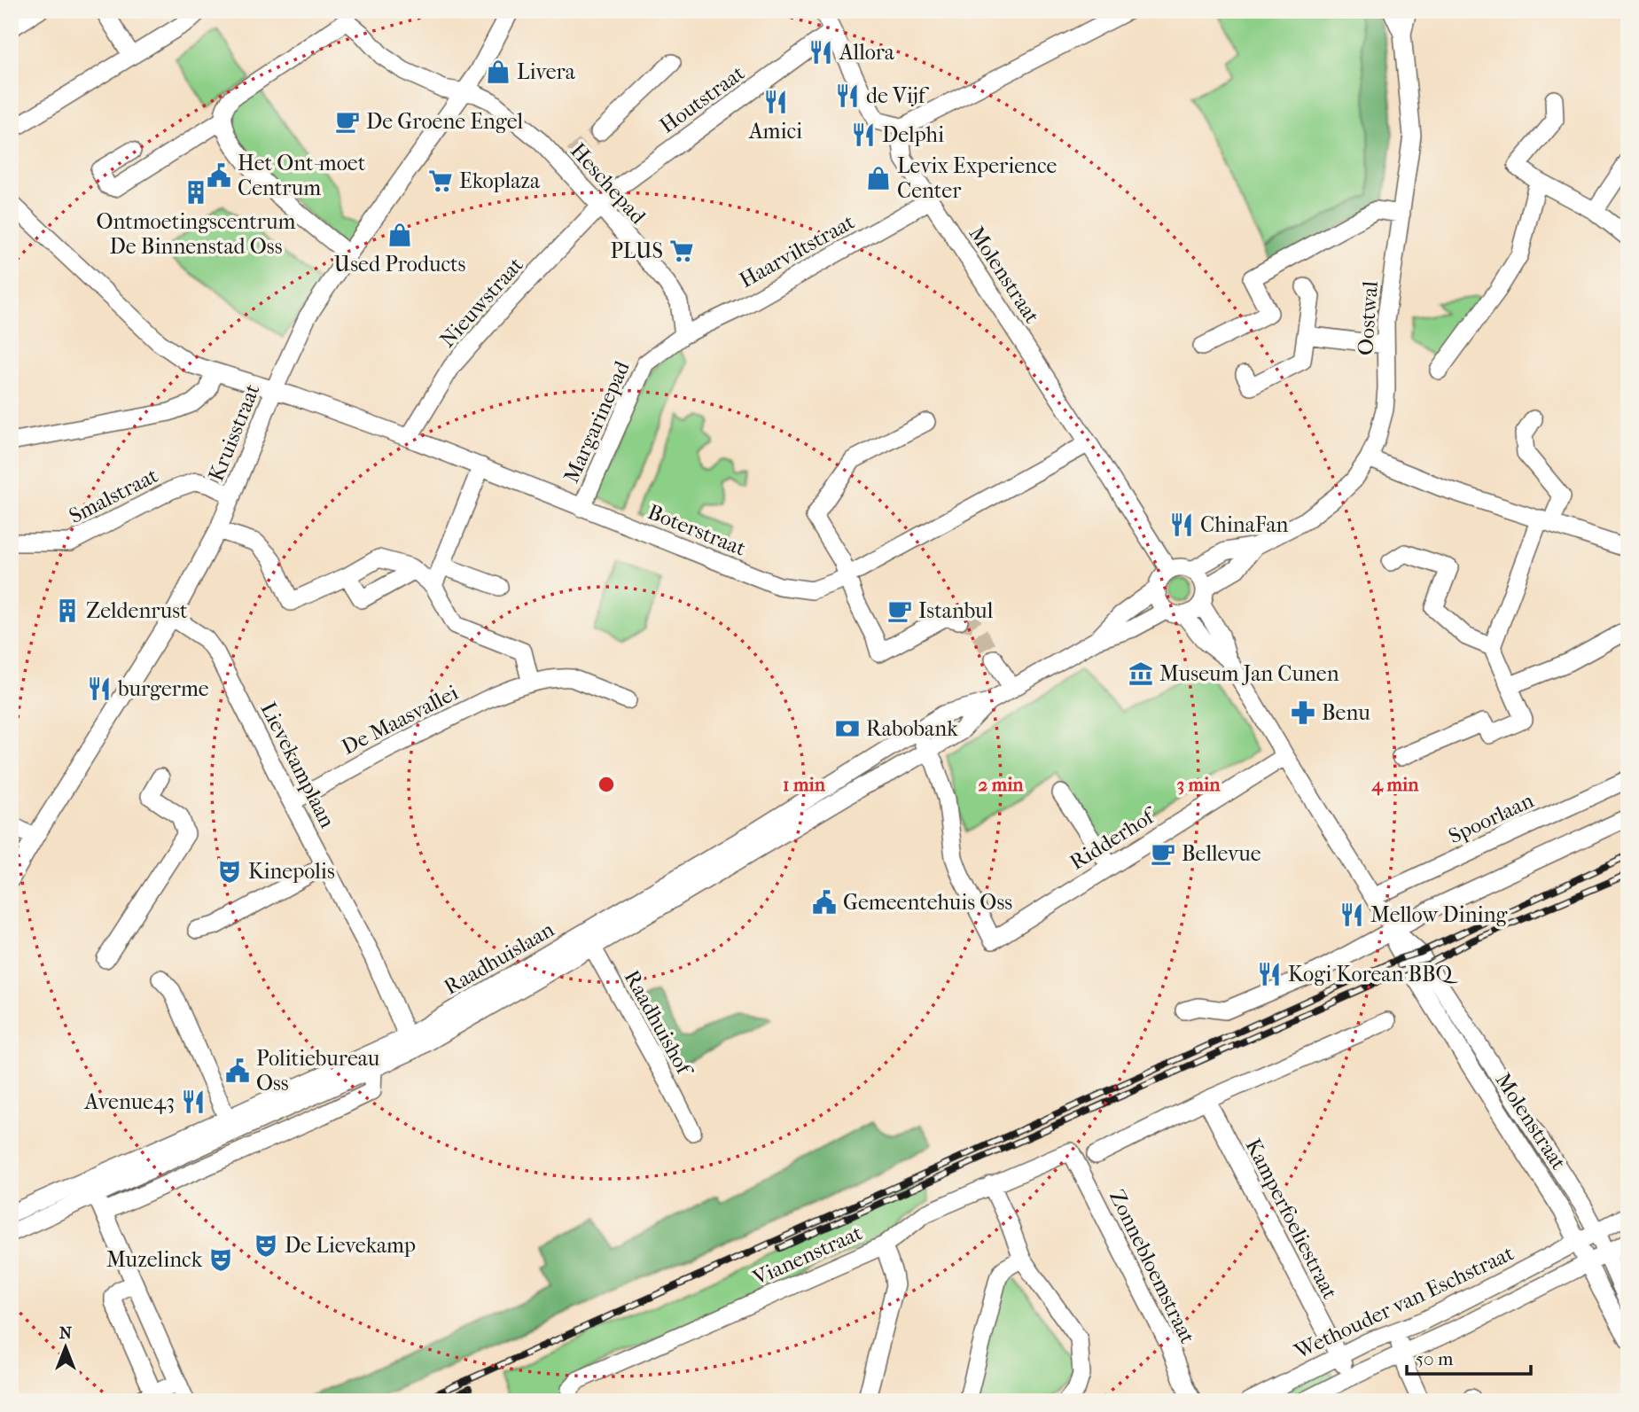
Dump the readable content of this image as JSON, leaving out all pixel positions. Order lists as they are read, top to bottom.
{
  "streets": {
    "street": [
      "Houtstraat",
      "Heschepad",
      "Haarviltstraat",
      "Molenstraat",
      "Nieuwstraat",
      "Oostwal",
      "Margarinepad",
      "Kruisstraat",
      "Smalstraat",
      "Boterstraat",
      "De Maasvallei",
      "Lievekamplaan",
      "Spoorlaan",
      "Ridderhof",
      "Raadhuislaan",
      "Raadhuishof",
      "Kamperfoeliestraat",
      "Vianenstraat",
      "Zonnebloemstraat",
      "Wethouder van Eschstraat"
    ]
  },
  "crossings": [
    ["Houtstraat", "Heschepad"],
    ["Houtstraat", "Nieuwstraat"],
    ["Heschepad", "Haarviltstraat"],
    ["Heschepad", "Nieuwstraat"],
    ["Heschepad", "Margarinepad"],
    ["Heschepad", "Kruisstraat"],
    ["Haarviltstraat", "Molenstraat"],
    ["Haarviltstraat", "Margarinepad"],
    ["Molenstraat", "Oostwal"],
    ["Molenstraat", "Boterstraat"],
    ["Molenstraat", "Spoorlaan"],
    ["Molenstraat", "Ridderhof"],
    ["Molenstraat", "Raadhuislaan"],
    ["Molenstraat", "Wethouder van Eschstraat"],
    ["Nieuwstraat", "Boterstraat"],
    ["Oostwal", "Raadhuislaan"],
    ["Margarinepad", "Boterstraat"],
    ["Kruisstraat", "Smalstraat"],
    ["Kruisstraat", "Boterstraat"],
    ["Kruisstraat", "Lievekamplaan"],
    ["De Maasvallei", "Lievekamplaan"],
    ["Lievekamplaan", "Raadhuislaan"],
    ["Ridderhof", "Raadhuislaan"],
    ["Raadhuislaan", "Raadhuishof"],
    ["Kamperfoeliestraat", "Wethouder van Eschstraat"],
    ["Vianenstraat", "Zonnebloemstraat"]
  ],
  "places": {
    "restaurant": [
      "Allora",
      "de Vijf",
      "Amici",
      "Delphi",
      "ChinaFan",
      "burgerme",
      "Mellow Dining",
      "Kogi Korean BBQ",
      "Avenue43"
    ],
    "shop": ["Livera", "Levix Experience Center", "Used Products"],
    "cafe": ["De Groene Engel", "Istanbul", "Bellevue"],
    "public building": ["Het Ont-moet Centrum", "Gemeentehuis Oss", "Politiebureau Oss"],
    "supermarket": ["Ekoplaza", "PLUS"],
    "building": ["Ontmoetingscentrum De Binnenstad Oss", "Zeldenrust"],
    "museum": ["Museum Jan Cunen"],
    "pharmacy": ["Benu"],
    "bank": ["Rabobank"],
    "theatre": ["Kinepolis", "De Lievekamp", "Muzelinck"]
  },
  "scale_bar": "50 m",
  "north": "top",
  "rings": [
    "1 min",
    "2 min",
    "3 min",
    "4 min"
  ]
}
